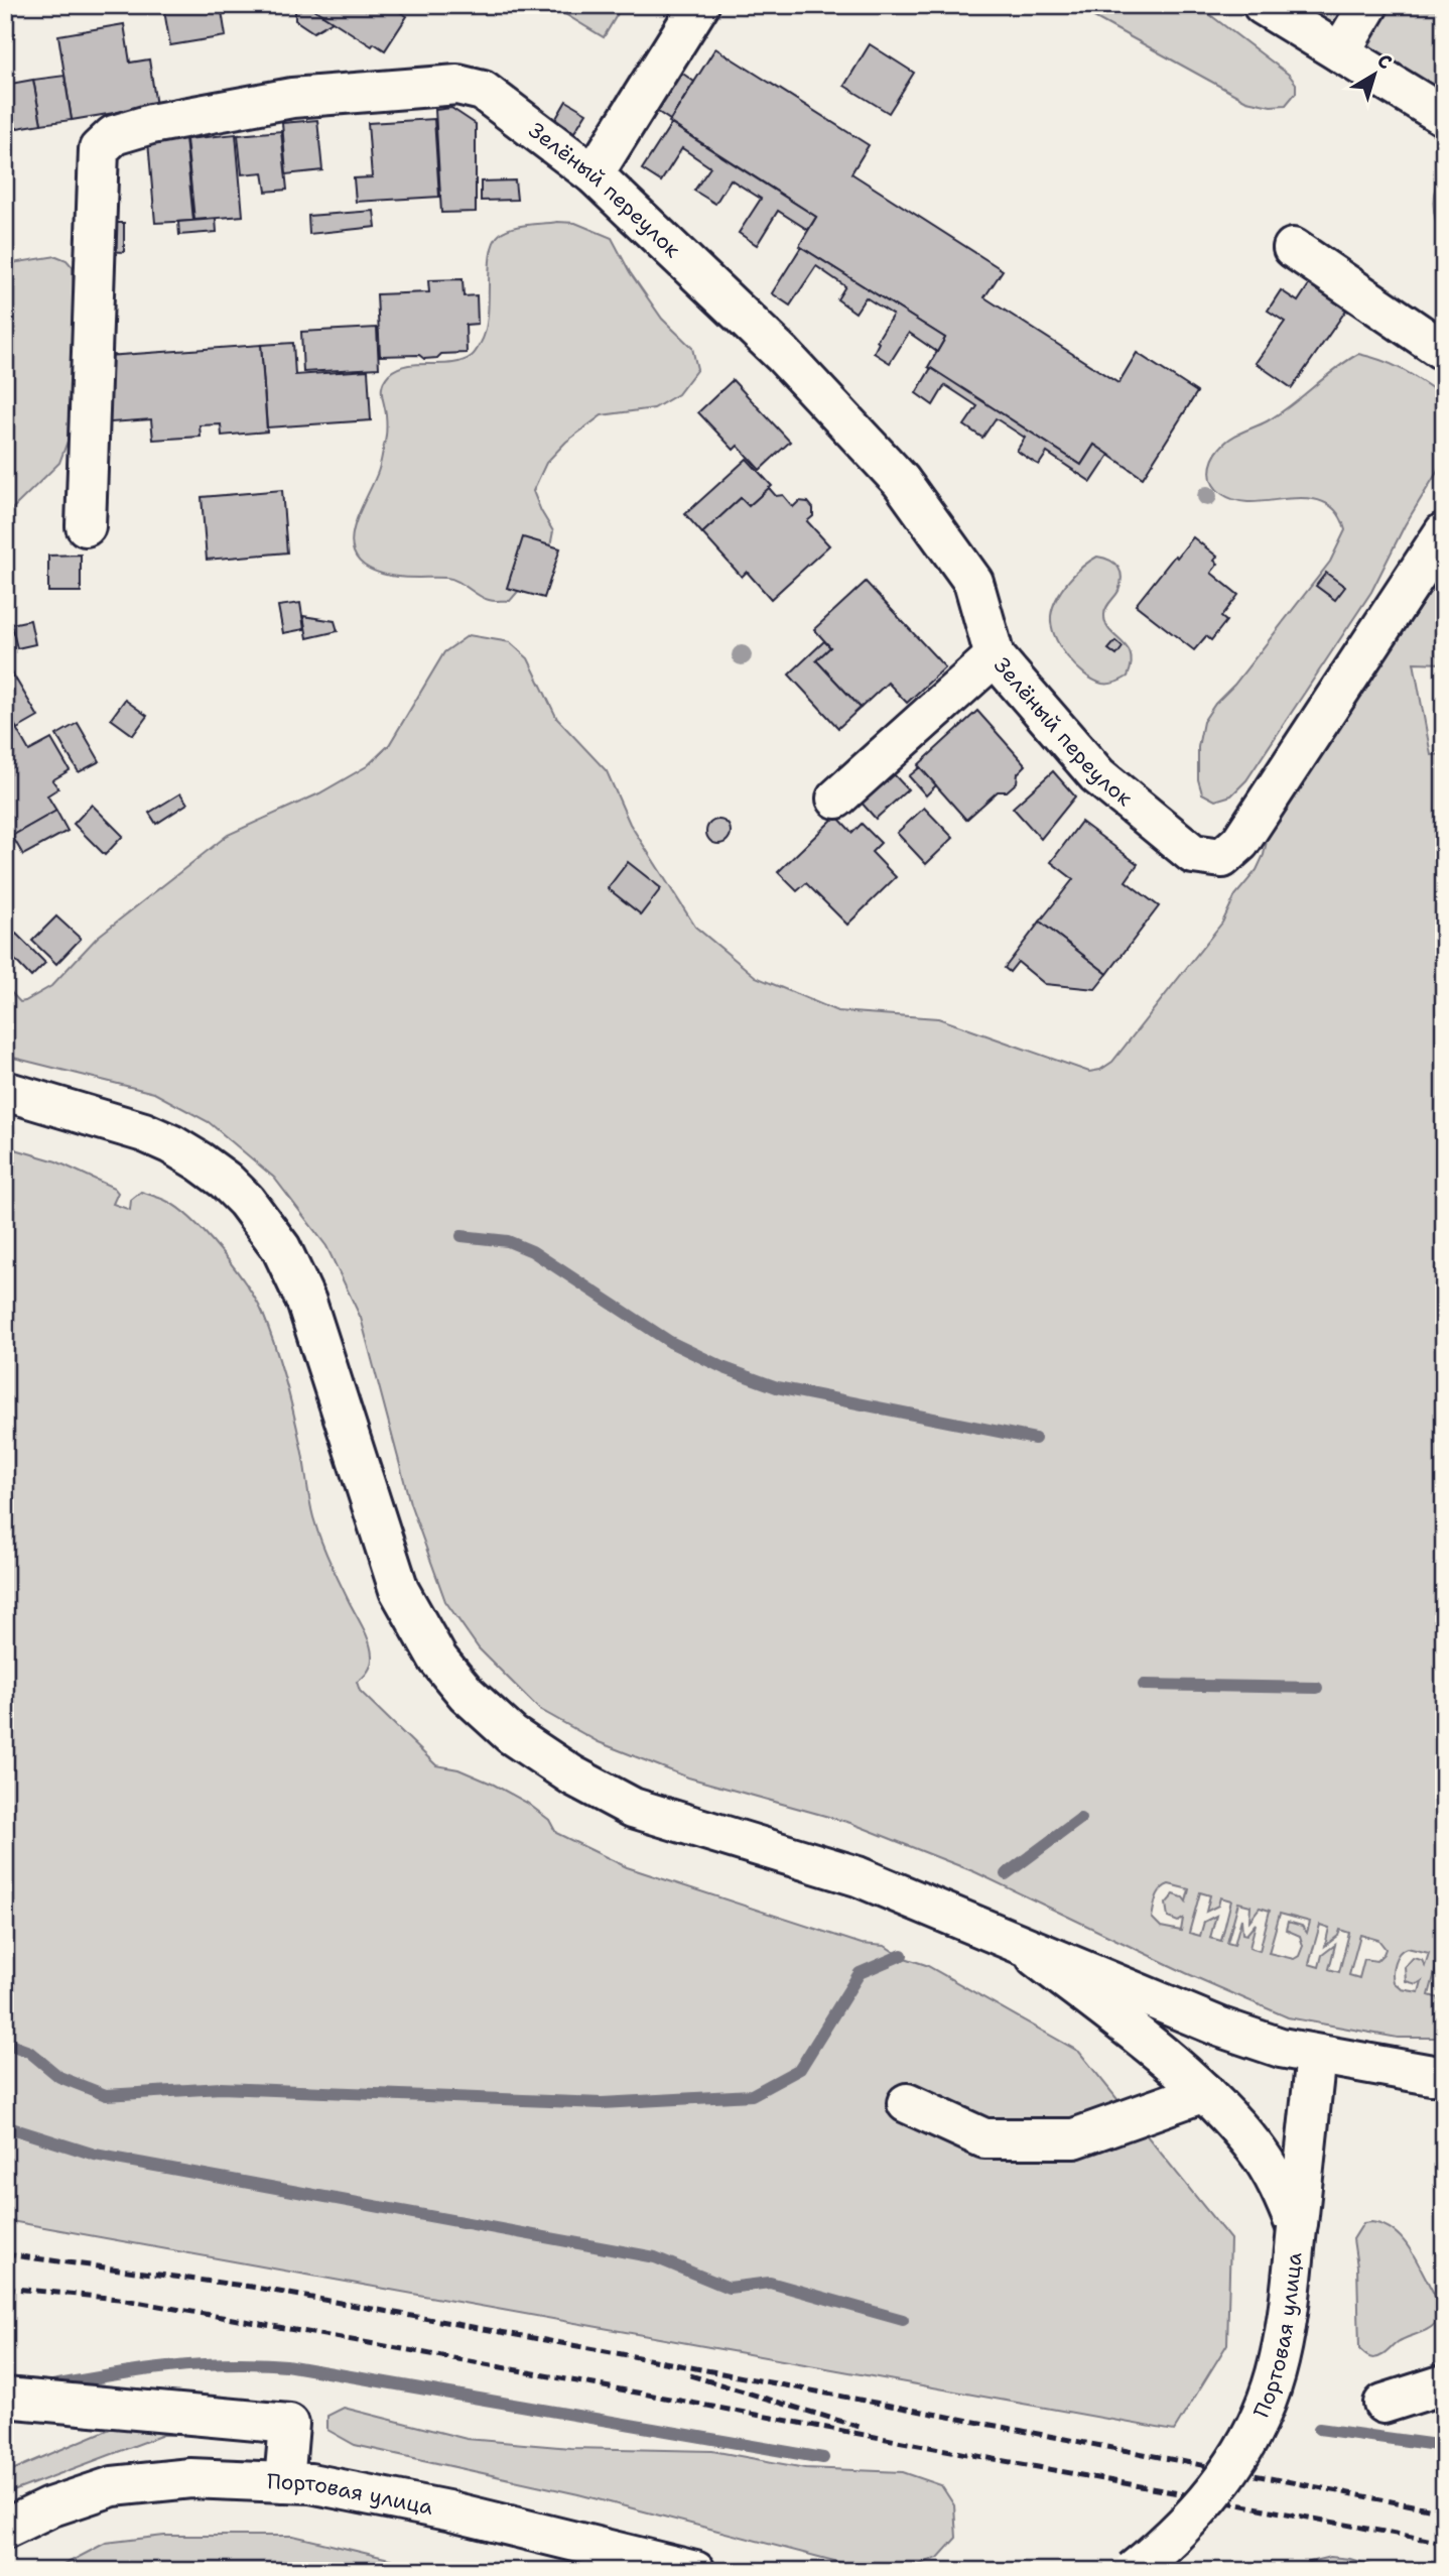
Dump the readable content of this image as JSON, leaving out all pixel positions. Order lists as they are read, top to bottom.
{
  "streets": {
    "main road": ["Зелёный переулок", "Портовая улица"]
  },
  "north": "top right"
}
